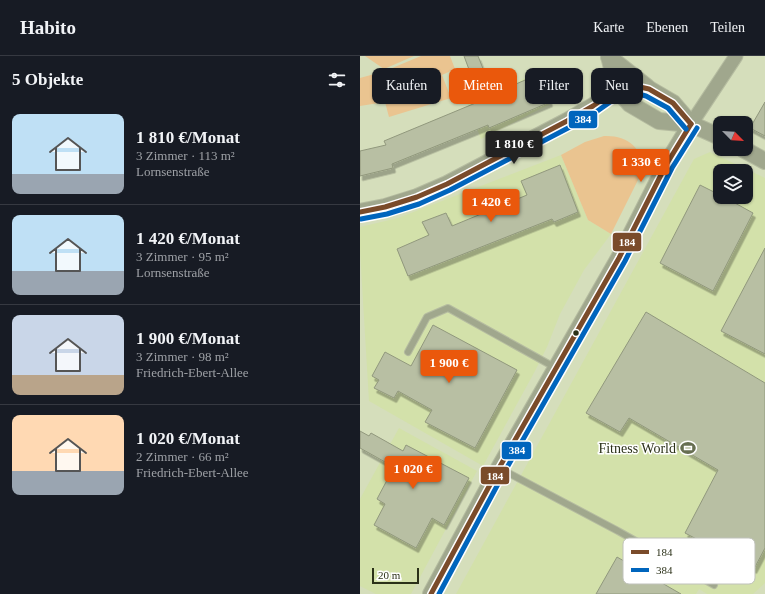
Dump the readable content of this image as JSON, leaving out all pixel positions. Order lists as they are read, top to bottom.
{
  "places": {
    "sports": ["Fitness World"]
  },
  "lines": ["transit line 184", "transit line 384"],
  "legend": ["184", "384"],
  "scale_bar": "20 m",
  "north": "bottom right",
  "page": {
    "header": "Habito",
    "nav": ["Karte", "Ebenen", "Teilen"],
    "heading": "5 Objekte",
    "chip": [
      "Kaufen",
      "Mieten",
      "Filter",
      "Neu"
    ],
    "list": [
      {
        "name": "1 810 €/Monat",
        "note": "3 Zimmer · 113 m² · Lornsenstraße"
      },
      {
        "name": "1 420 €/Monat",
        "note": "3 Zimmer · 95 m² · Lornsenstraße"
      },
      {
        "name": "1 900 €/Monat",
        "note": "3 Zimmer · 98 m² · Friedrich-Ebert-Allee"
      },
      {
        "name": "1 020 €/Monat",
        "note": "2 Zimmer · 66 m² · Friedrich-Ebert-Allee"
      }
    ],
    "price": [
      "1 810 €",
      "1 330 €",
      "1 420 €",
      "1 900 €",
      "1 020 €"
    ],
    "scale": "20 m"
  }
}
